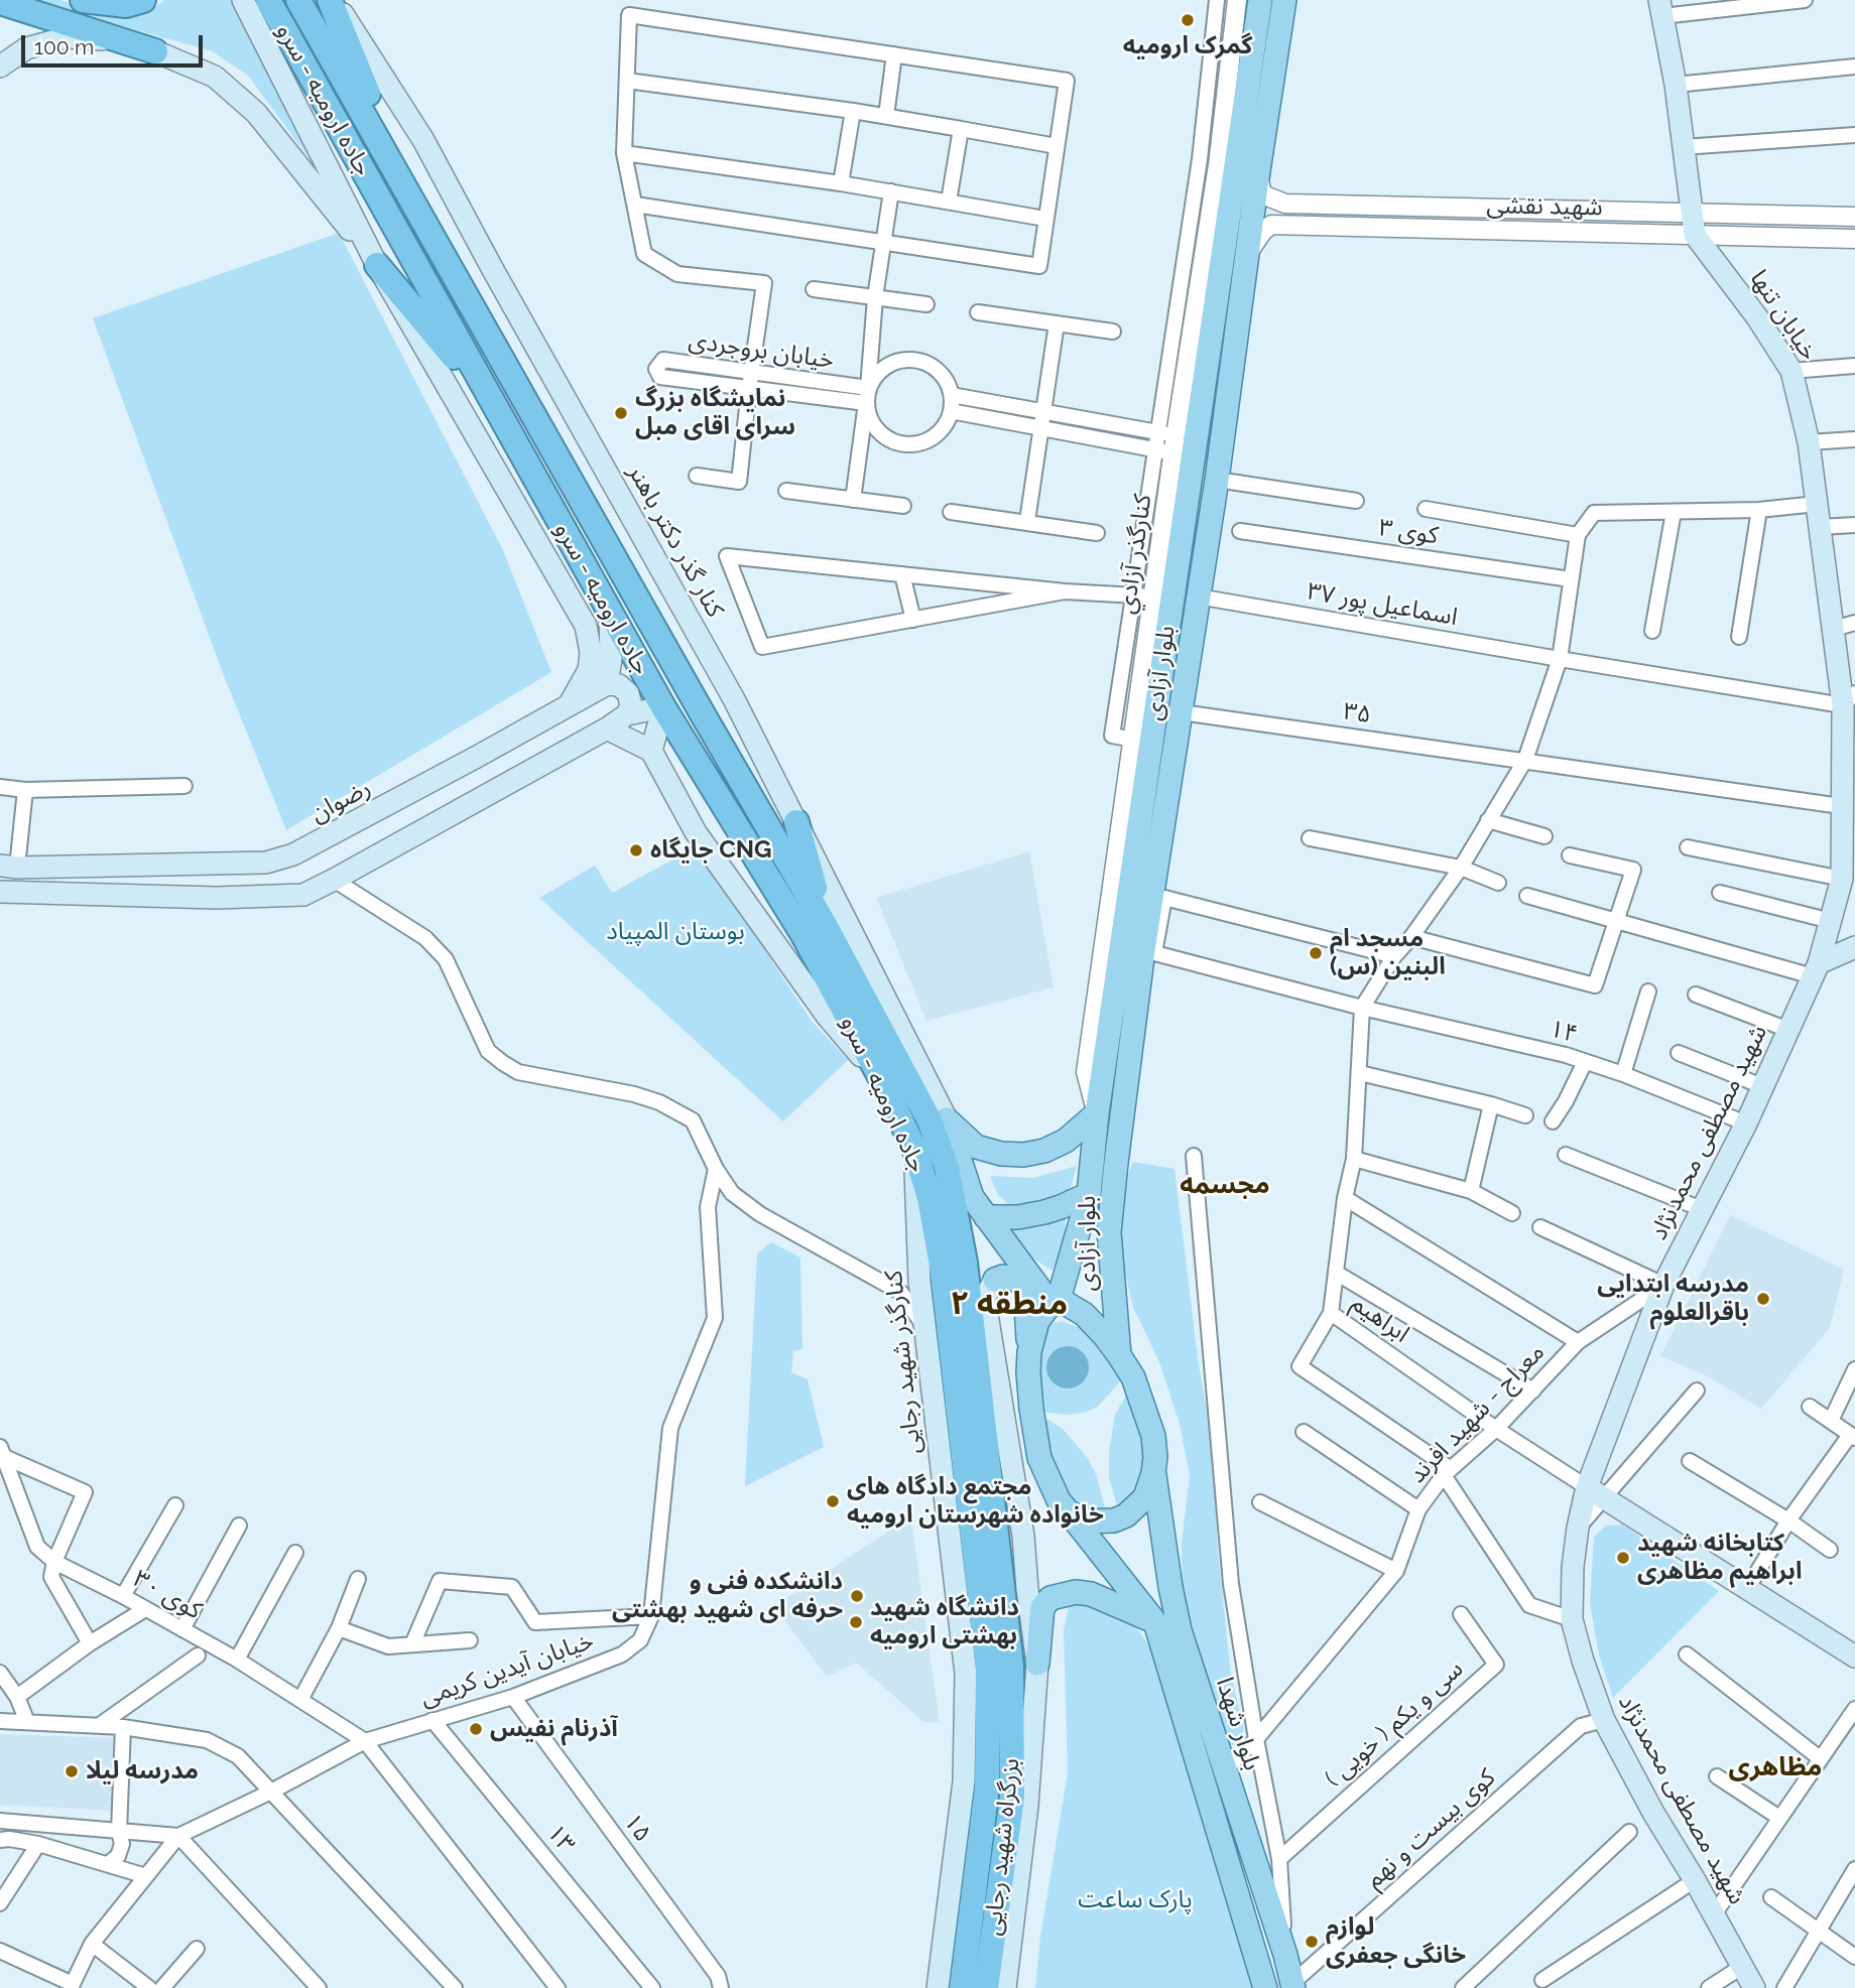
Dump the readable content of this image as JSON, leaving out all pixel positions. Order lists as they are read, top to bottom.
{
  "streets": {
    "highway": ["جاده ارومیه - سرو", "بزرگراه شهید رجایی"],
    "main road": [
      "خیابان تنها",
      "کنار گذر دکتر باهنر",
      "بلوار آزادی",
      "رضوان",
      "شهید مصطفی محمدنژاد",
      "کنارگذر شهید رجایی",
      "بلوار شهدا"
    ],
    "street": [
      "شهید نقشی",
      "خیابان بروجردی",
      "کوی ۳",
      "کنارگذر آزادي",
      "اسماعیل پور ۳۷",
      "۳۵",
      "۱۴",
      "ابراهیم",
      "معراج - شهید افرند",
      "کوی ۳۰",
      "خیابان آیدین کریمی",
      "سی و یکم ( خویی )",
      "۱۵",
      "کوی بیست و نهم",
      "۱۳"
    ]
  },
  "crossings": [
    ["جاده ارومیه - سرو", "کنار گذر دکتر باهنر"],
    ["جاده ارومیه - سرو", "کنارگذر شهید رجایی"],
    ["جاده ارومیه - سرو", "بزرگراه شهید رجایی"],
    ["شهید نقشی", "خیابان تنها"],
    ["خیابان تنها", "اسماعیل پور ۳۷"],
    ["خیابان تنها", "۳۵"],
    ["خیابان تنها", "شهید مصطفی محمدنژاد"],
    ["کنار گذر دکتر باهنر", "بزرگراه شهید رجایی"],
    ["کنارگذر آزادي", "بلوار آزادی"],
    ["اسماعیل پور ۳۷", "بلوار آزادی"],
    ["بلوار آزادی", "۳۵"],
    ["بلوار آزادی", "۱۴"],
    ["بلوار آزادی", "بلوار شهدا"],
    ["۱۴", "شهید مصطفی محمدنژاد"],
    ["۱۴", "ابراهیم"],
    ["شهید مصطفی محمدنژاد", "ابراهیم"],
    ["شهید مصطفی محمدنژاد", "معراج - شهید افرند"],
    ["شهید مصطفی محمدنژاد", "کوی بیست و نهم"],
    ["ابراهیم", "معراج - شهید افرند"],
    ["معراج - شهید افرند", "بلوار شهدا"],
    ["کوی ۳۰", "خیابان آیدین کریمی"],
    ["خیابان آیدین کریمی", "۱۵"],
    ["خیابان آیدین کریمی", "۱۳"],
    ["بلوار شهدا", "کوی بیست و نهم"]
  ],
  "districts": ["مجسمه", "منطقه ۲", "مظاهری"],
  "parks": ["بوستان المپیاد", "پارک ساعت"],
  "places": [
    "گمرک ارومیه",
    "نمایشگاه بزرگ سرای اقای مبل",
    "جایگاه CNG",
    "مسجد ام البنین (س)",
    "مدرسه ابتدایی باقرالعلوم",
    "مجتمع دادگاه های خانواده شهرستان ارومیه",
    "کتابخانه شهید ابراهیم مظاهری",
    "دانشکده فنی و حرفه ای شهید بهشتی",
    "دانشگاه شهید بهشتی ارومیه",
    "آذرنام نفیس",
    "مدرسه لیلا",
    "لوازم خانگی جعفری"
  ],
  "scale_bar": "100 m"
}
